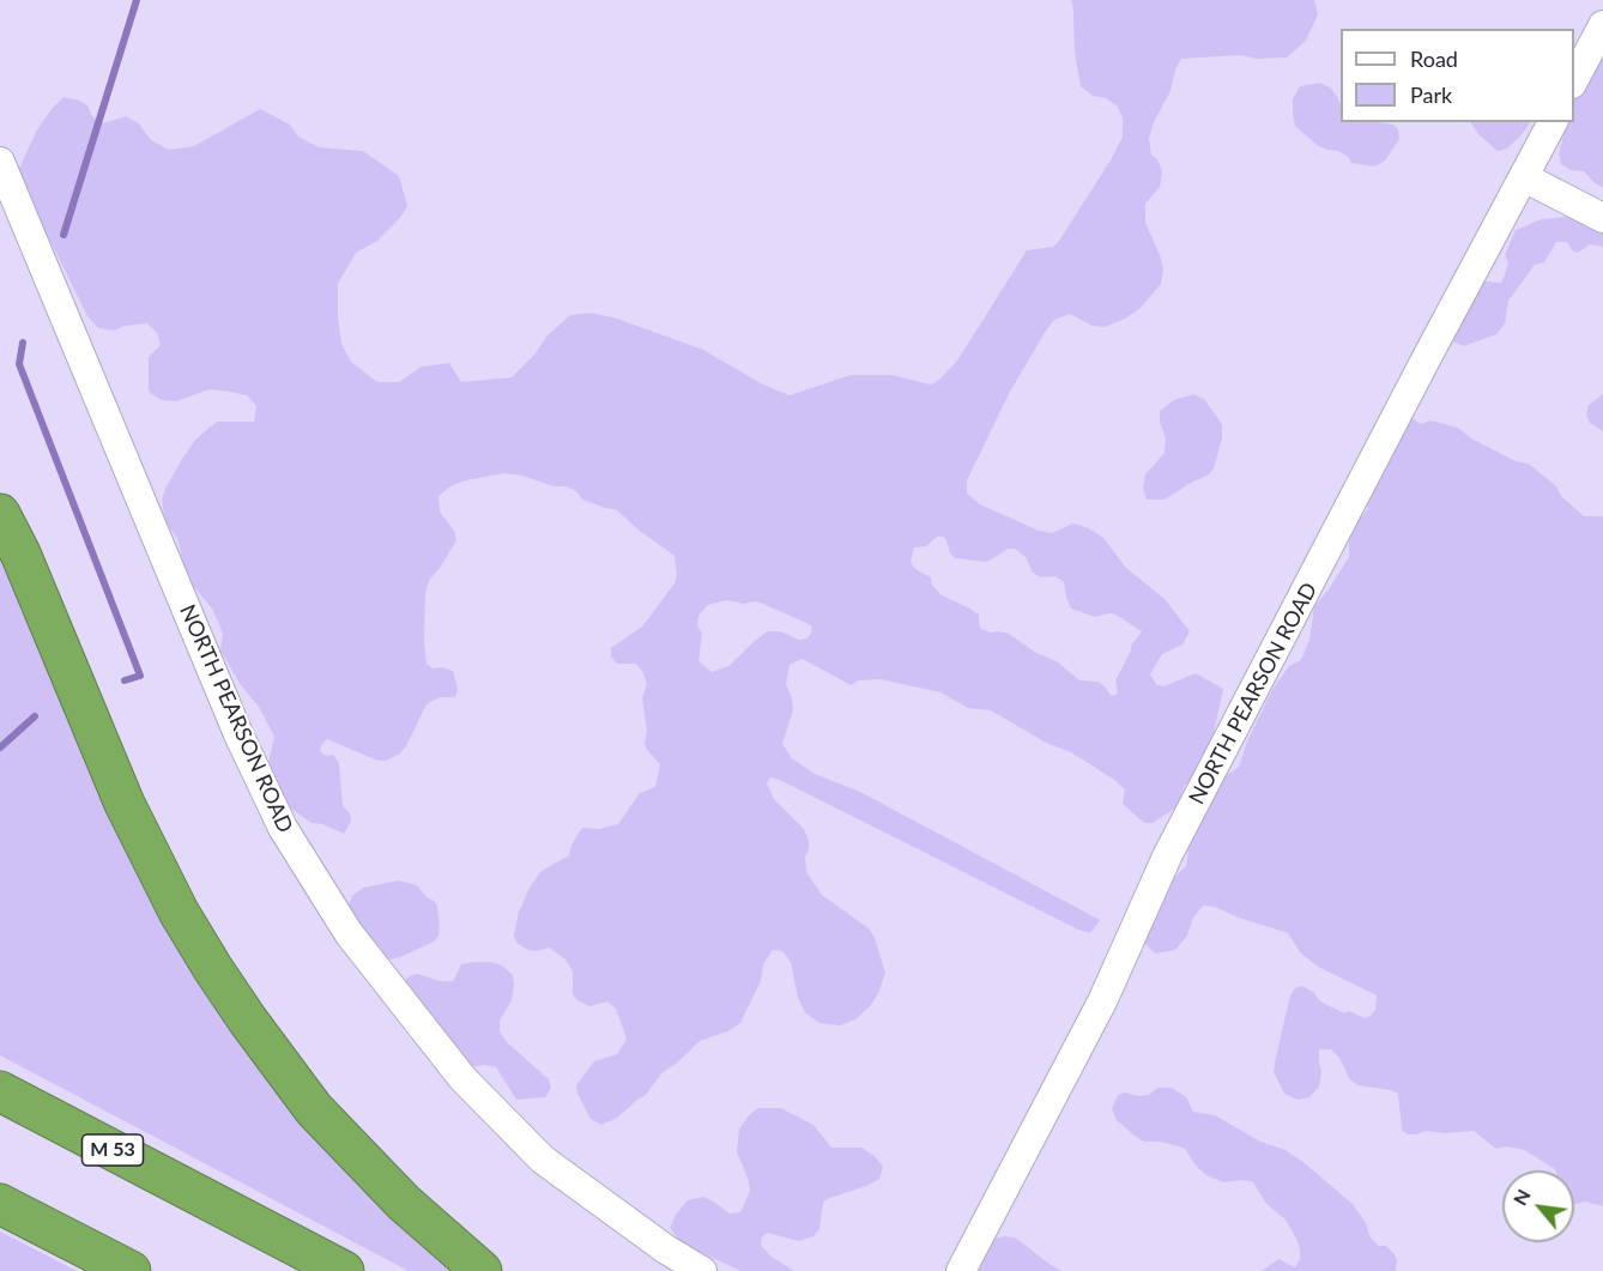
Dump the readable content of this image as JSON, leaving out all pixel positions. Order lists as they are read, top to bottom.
{
  "streets": {
    "highway": ["M 53"],
    "street": ["NORTH PEARSON ROAD"]
  },
  "legend": ["Road", "Park"],
  "north": "top left"
}
